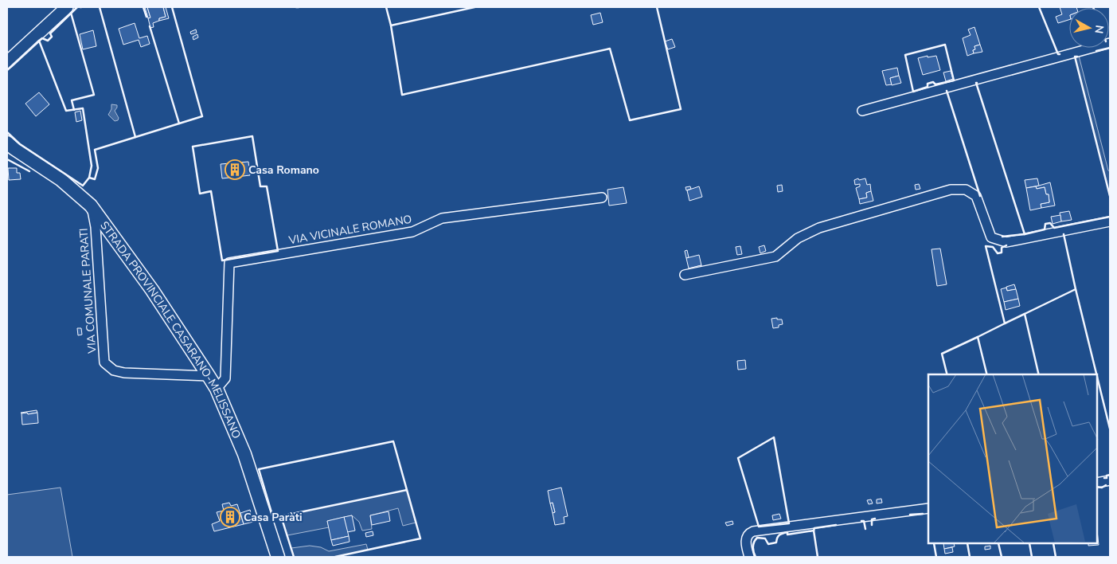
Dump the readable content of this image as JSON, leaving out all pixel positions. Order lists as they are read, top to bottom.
{
  "streets": {
    "main road": ["STRADA PROVINCIALE CASARANO-MELISSANO"],
    "street": ["VIA VICINALE ROMANO", "VIA COMUNALE PARATI"]
  },
  "crossings": [
    ["VIA VICINALE ROMANO", "STRADA PROVINCIALE CASARANO-MELISSANO"],
    ["VIA COMUNALE PARATI", "STRADA PROVINCIALE CASARANO-MELISSANO"]
  ],
  "places": {
    "building": ["Casa Romano", "Casa Paràti"]
  },
  "north": "right"
}
